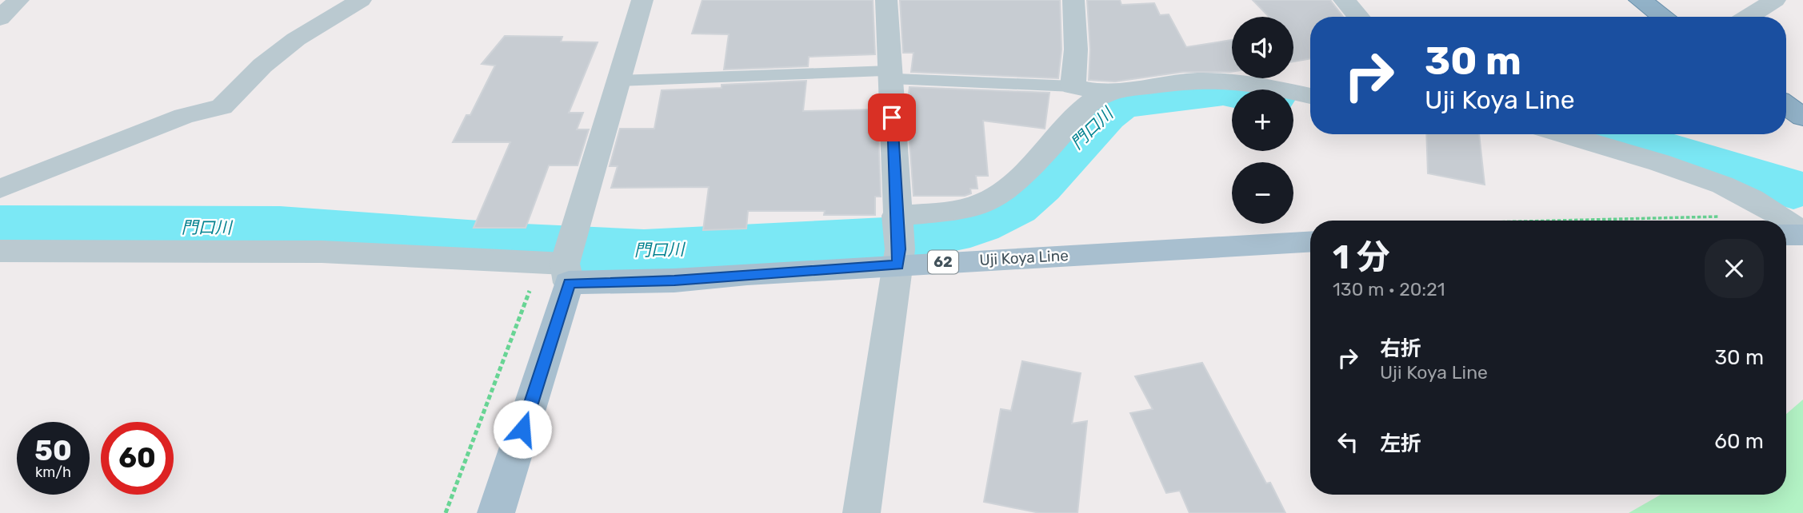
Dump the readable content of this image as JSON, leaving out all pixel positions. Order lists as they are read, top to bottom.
{
  "streets": {
    "main road": ["Uji Koya Line", "62"]
  },
  "water": ["門口川"],
  "page": {
    "map_buttons": ["+", "−"],
    "turn": ["30 m", "Uji Koya Line"],
    "heading": ["1 分", "130 m · 20:21"],
    "list": [
      {
        "name": "右折",
        "note": "Uji Koya Line",
        "value": "30 m"
      },
      {
        "name": "左折",
        "value": "60 m"
      }
    ],
    "speed": "50 km/h",
    "limit": "60"
  }
}
